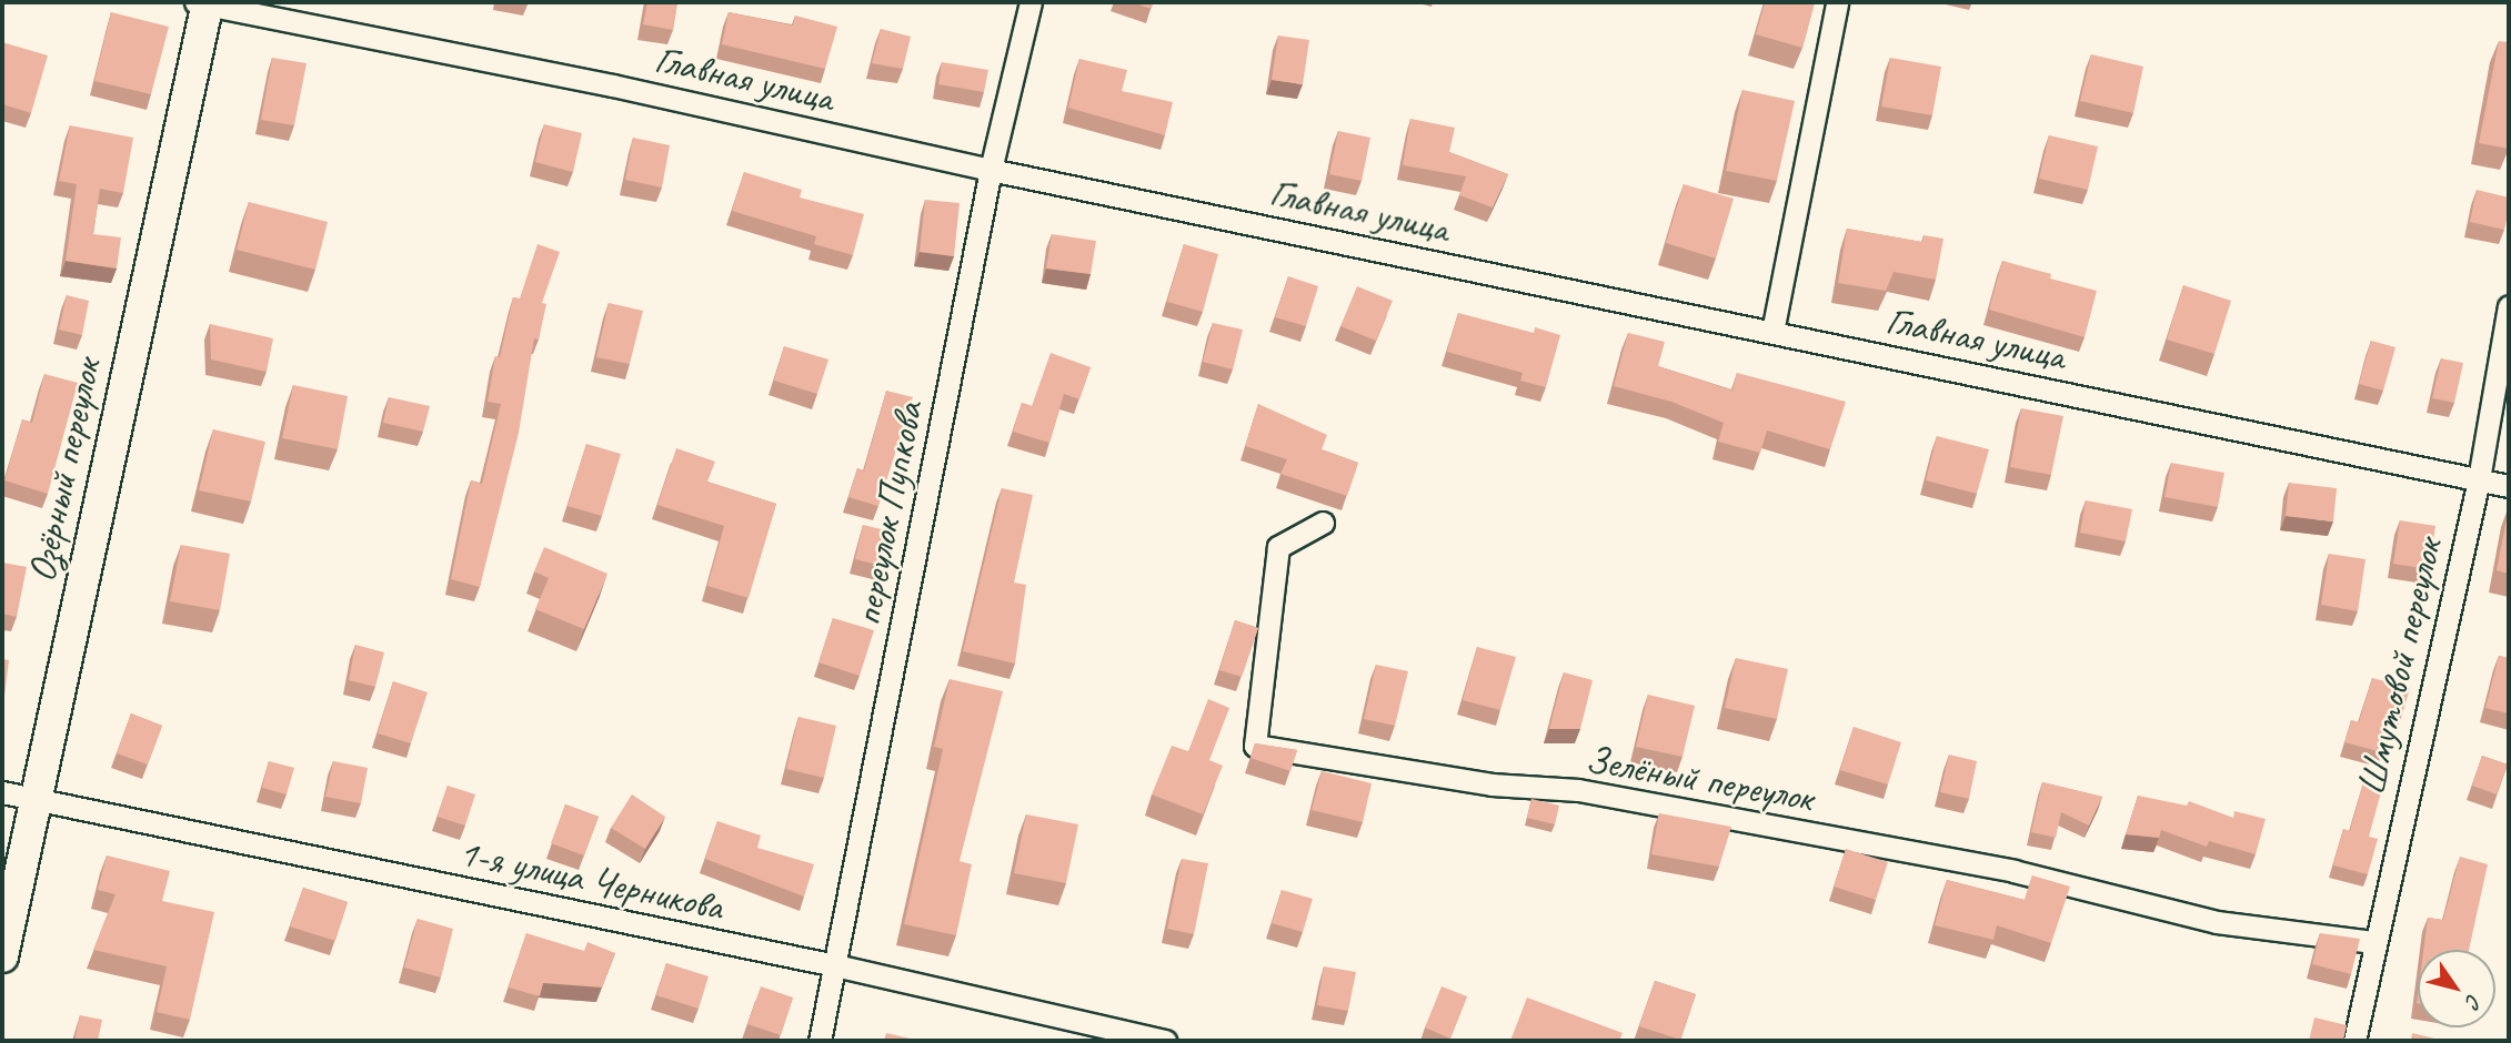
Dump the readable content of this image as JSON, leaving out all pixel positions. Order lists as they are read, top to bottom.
{
  "streets": {
    "street": [
      "Главная улица",
      "Озёрный переулок",
      "переулок Пупкова",
      "Шмутовой переулок",
      "Зелёный переулок",
      "1-я улица Черникова"
    ]
  },
  "crossings": [
    ["Главная улица", "Озёрный переулок"],
    ["Главная улица", "переулок Пупкова"],
    ["Главная улица", "Шмутовой переулок"],
    ["Озёрный переулок", "1-я улица Черникова"],
    ["переулок Пупкова", "1-я улица Черникова"],
    ["Шмутовой переулок", "Зелёный переулок"]
  ],
  "north": "bottom right"
}
